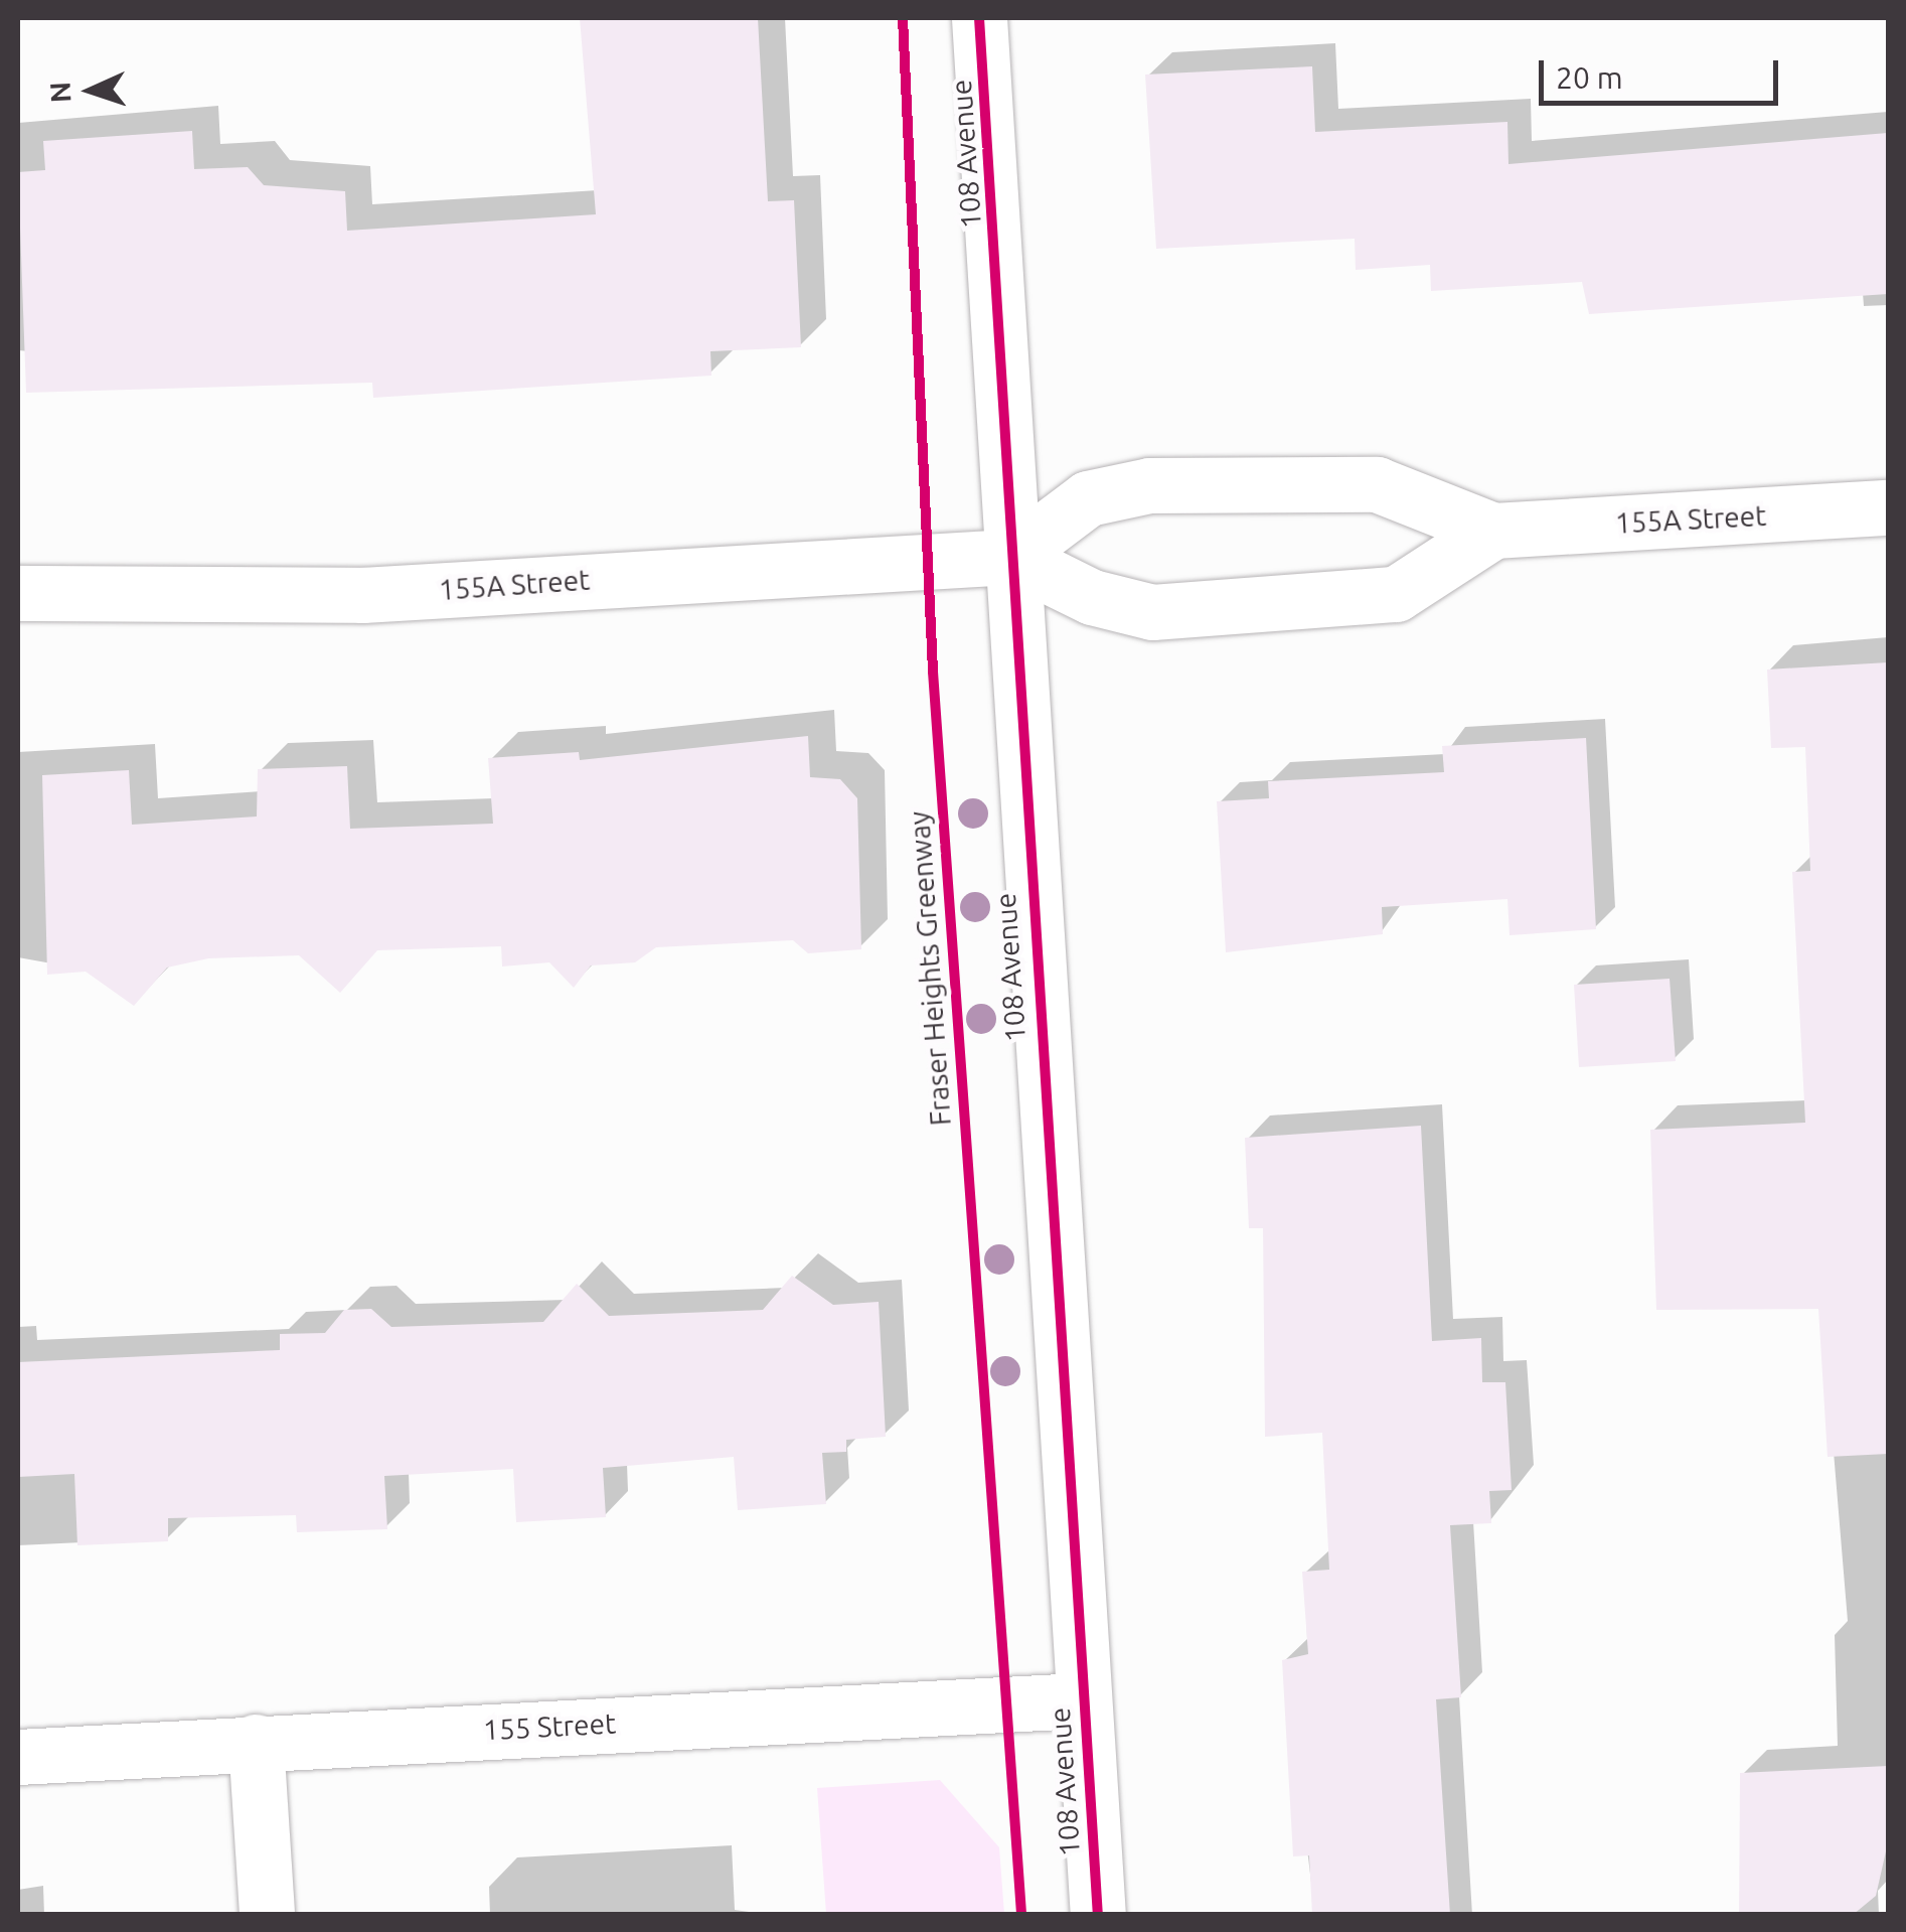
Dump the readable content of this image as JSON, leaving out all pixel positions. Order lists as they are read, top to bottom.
{
  "streets": {
    "street": ["108 Avenue", "155A Street", "155 Street"],
    "cycle path": ["Fraser Heights Greenway"]
  },
  "crossings": [
    ["108 Avenue", "155A Street"],
    ["108 Avenue", "155 Street"]
  ],
  "scale_bar": "20 m",
  "north": "left"
}
